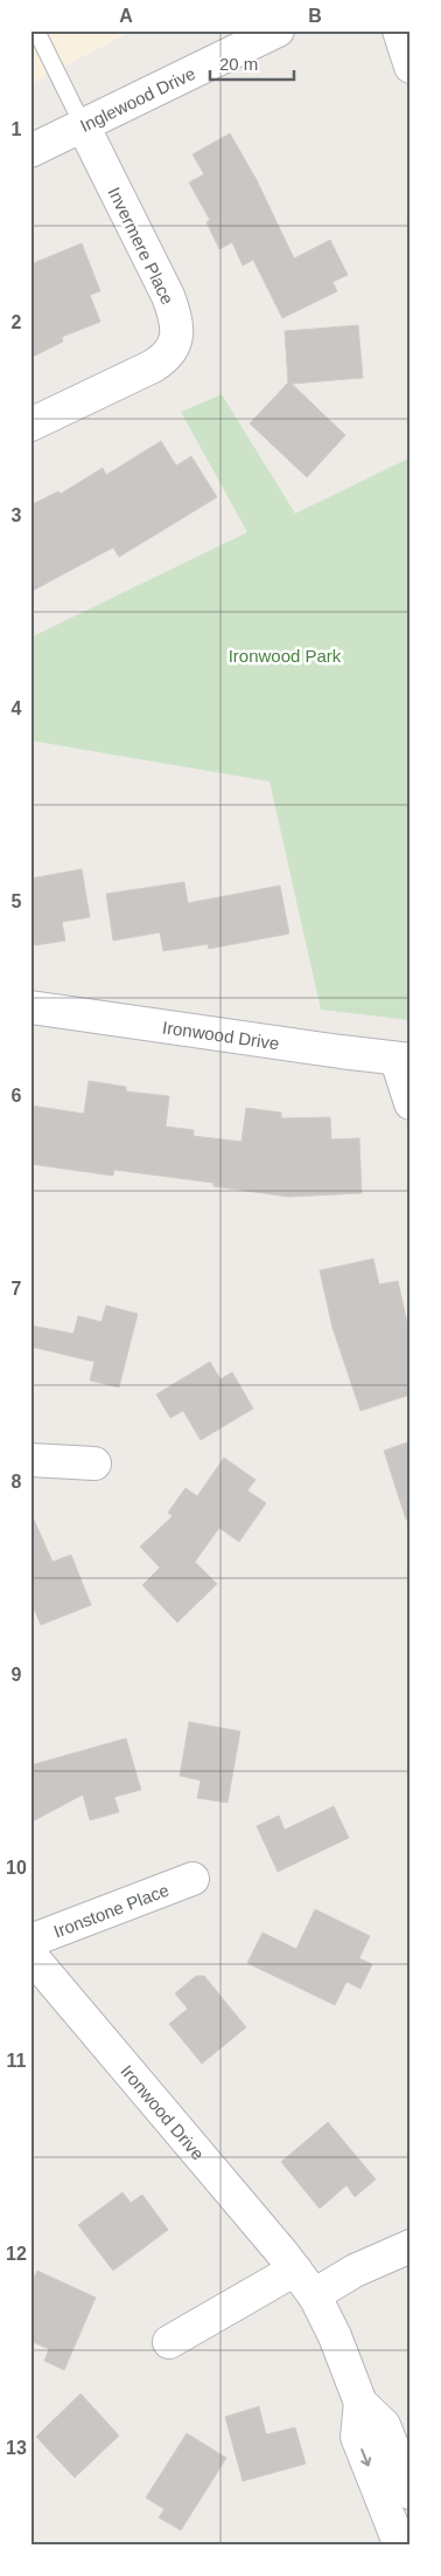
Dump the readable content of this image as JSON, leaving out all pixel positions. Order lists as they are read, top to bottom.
{
  "streets": {
    "street": [
      "Inglewood Drive",
      "Invermere Place",
      "Ironwood Drive",
      "Ironstone Place"
    ]
  },
  "crossings": [
    ["Inglewood Drive", "Invermere Place"]
  ],
  "parks": ["Ironwood Park"],
  "scale_bar": "20 m",
  "grid": {
    "columns": ["A", "B"],
    "rows": [
      "1",
      "2",
      "3",
      "4",
      "5",
      "6",
      "7",
      "8",
      "9",
      "10",
      "11",
      "12",
      "13"
    ]
  }
}
